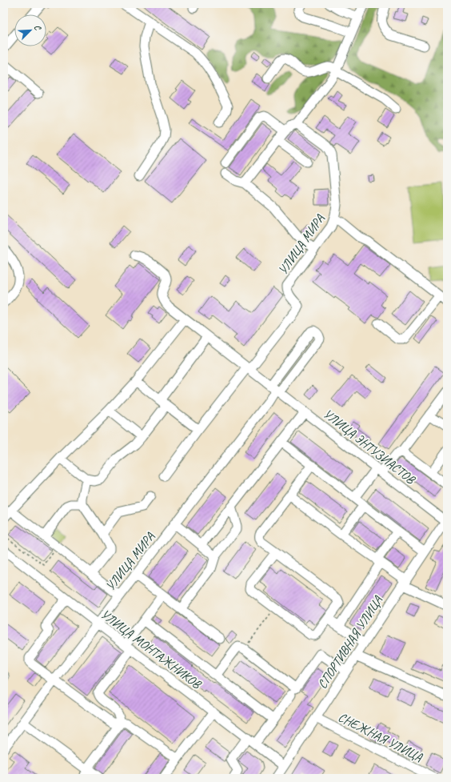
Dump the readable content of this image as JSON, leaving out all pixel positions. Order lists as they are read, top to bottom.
{
  "streets": {
    "street": [
      "УЛИЦА МИРА",
      "УЛИЦА ЭНТУЗИАСТОВ",
      "СПОРТИВНАЯ УЛИЦА",
      "УЛИЦА МОНТАЖНИКОВ",
      "СНЕЖНАЯ УЛИЦА"
    ]
  },
  "crossings": [
    ["УЛИЦА МИРА", "УЛИЦА ЭНТУЗИАСТОВ"],
    ["УЛИЦА МИРА", "УЛИЦА МОНТАЖНИКОВ"],
    ["УЛИЦА ЭНТУЗИАСТОВ", "СПОРТИВНАЯ УЛИЦА"],
    ["СПОРТИВНАЯ УЛИЦА", "УЛИЦА МОНТАЖНИКОВ"],
    ["СПОРТИВНАЯ УЛИЦА", "СНЕЖНАЯ УЛИЦА"]
  ],
  "north": "top right"
}
